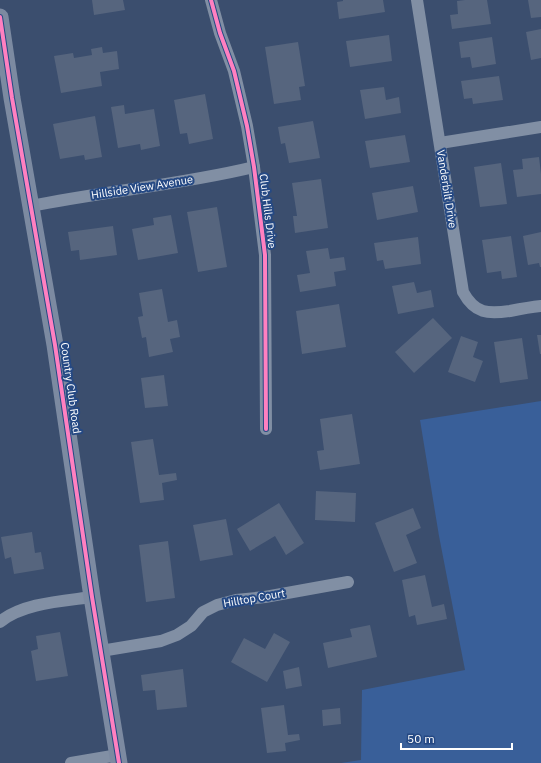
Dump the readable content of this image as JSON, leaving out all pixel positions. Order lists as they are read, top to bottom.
{
  "streets": {
    "street": [
      "Hillside View Avenue",
      "Vanderbilt Drive",
      "Club Hills Drive",
      "Country Club Road",
      "Hilltop Court"
    ]
  },
  "crossings": [
    ["Hillside View Avenue", "Club Hills Drive"],
    ["Hillside View Avenue", "Country Club Road"],
    ["Country Club Road", "Hilltop Court"]
  ],
  "scale_bar": "50 m"
}
